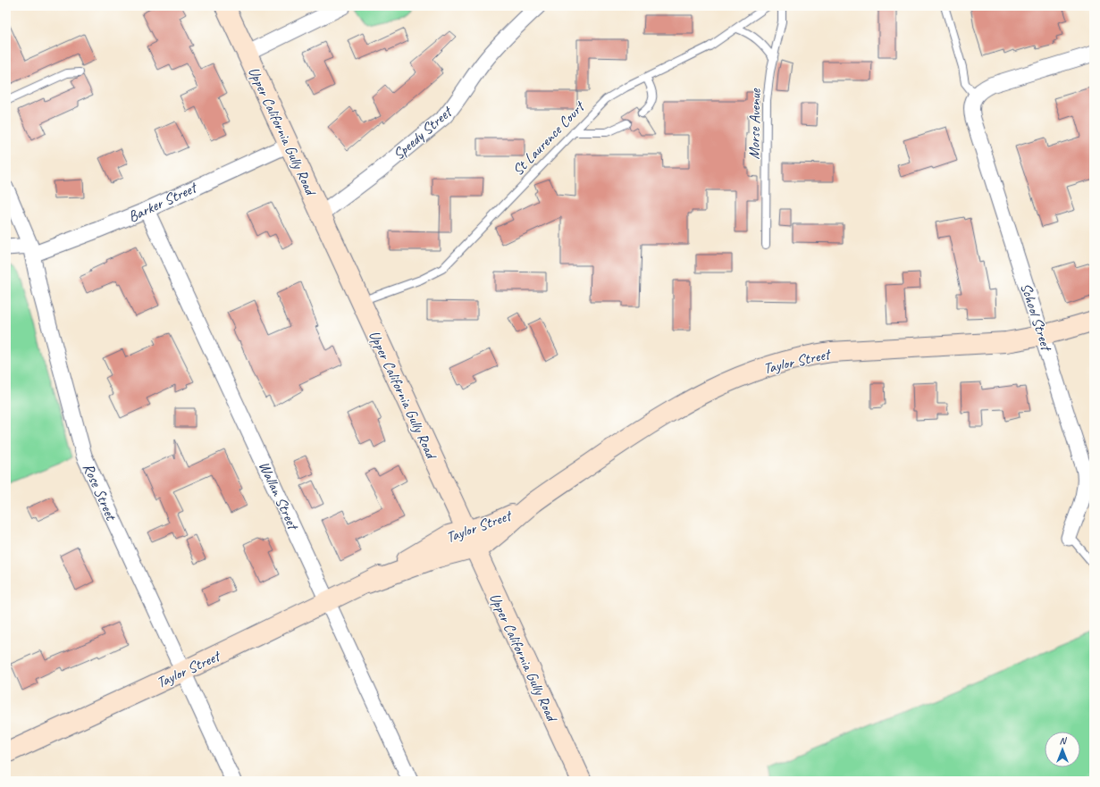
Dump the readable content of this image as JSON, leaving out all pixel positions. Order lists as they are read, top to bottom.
{
  "streets": {
    "street": [
      "Upper California Gully Road",
      "Speedy Street",
      "Barker Street",
      "School Street",
      "Taylor Street",
      "Rose Street",
      "Wallan Street"
    ],
    "lane": ["Morse Avenue", "St Laurence Court"]
  },
  "crossings": [
    ["Upper California Gully Road", "Speedy Street"],
    ["Upper California Gully Road", "St Laurence Court"],
    ["Upper California Gully Road", "Barker Street"],
    ["Upper California Gully Road", "Taylor Street"],
    ["Barker Street", "Rose Street"],
    ["Barker Street", "Wallan Street"],
    ["School Street", "Taylor Street"],
    ["Taylor Street", "Rose Street"],
    ["Taylor Street", "Wallan Street"]
  ],
  "north": "top"
}
